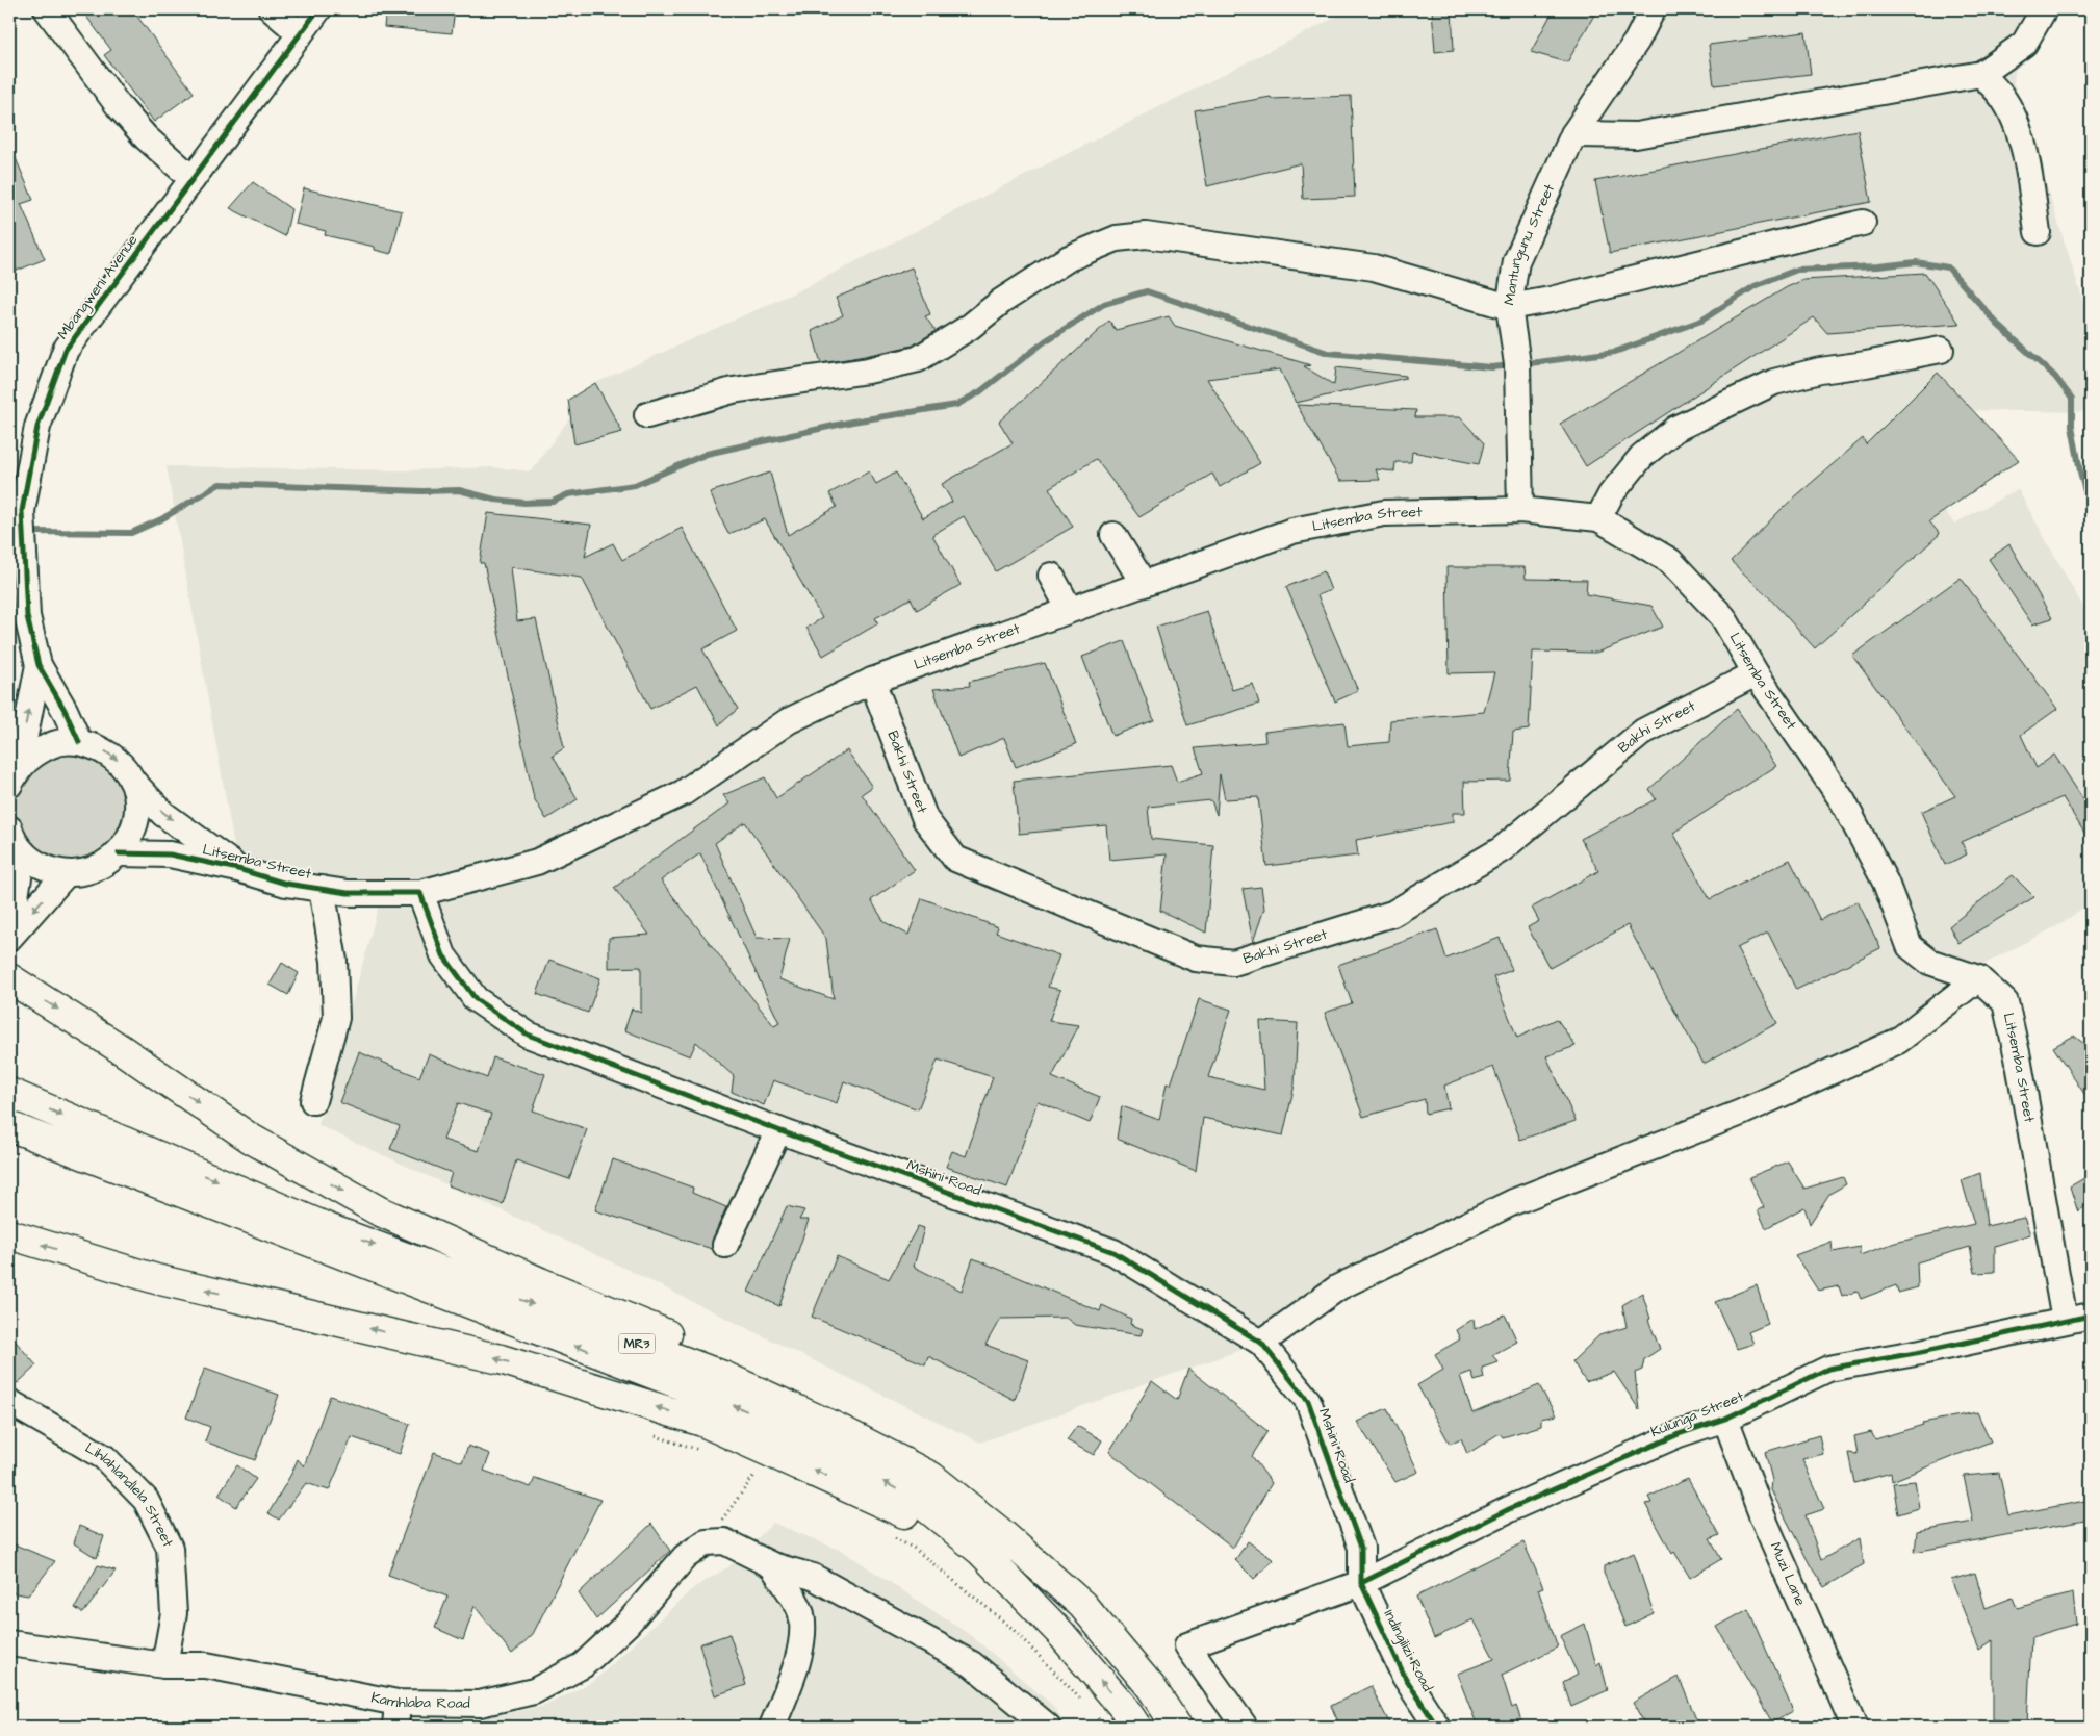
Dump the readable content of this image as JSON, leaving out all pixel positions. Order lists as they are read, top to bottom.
{
  "streets": {
    "highway": ["MR3"],
    "street": [
      "Mantungunu Street",
      "Mbangweni Avenue",
      "Litsemba Street",
      "Bakhi Street",
      "Mshini Road",
      "Kulunga Street",
      "Lihlahlandlela Street",
      "Muzi Lane",
      "Indingilizi Road",
      "Kamhlaba Road"
    ]
  },
  "crossings": [
    ["Mantungunu Street", "Litsemba Street"],
    ["Mbangweni Avenue", "Litsemba Street"],
    ["Litsemba Street", "Bakhi Street"],
    ["Litsemba Street", "Mshini Road"],
    ["Litsemba Street", "Kulunga Street"],
    ["Mshini Road", "Kulunga Street"],
    ["Mshini Road", "Indingilizi Road"],
    ["Kulunga Street", "Muzi Lane"],
    ["Kulunga Street", "Indingilizi Road"],
    ["Lihlahlandlela Street", "Kamhlaba Road"]
  ]
}
